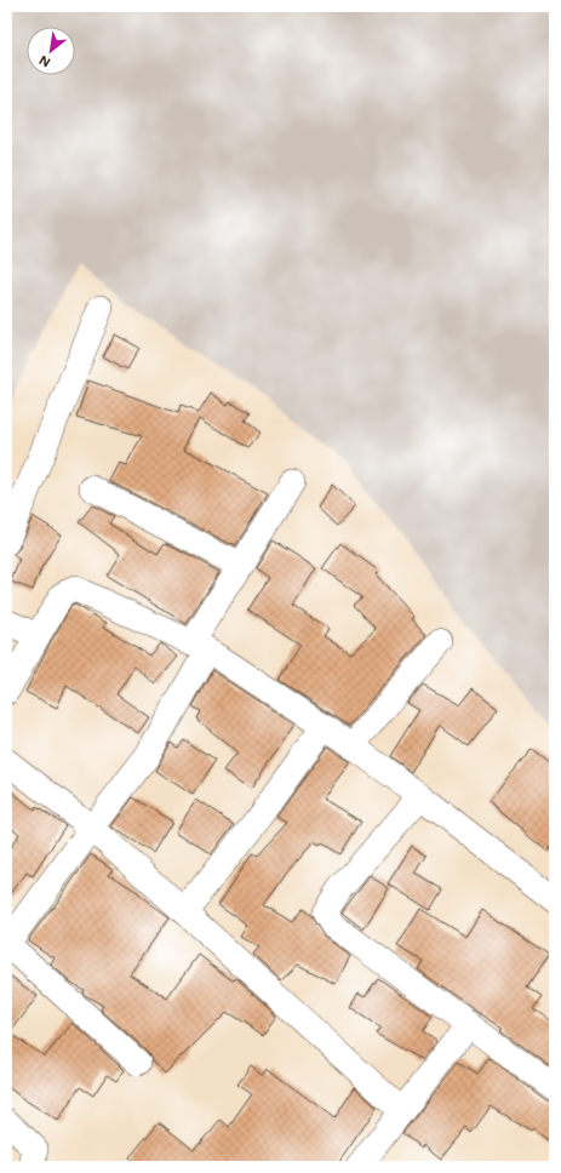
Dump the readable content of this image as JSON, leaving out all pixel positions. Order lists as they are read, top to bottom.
{
  "north": "bottom left"
}
